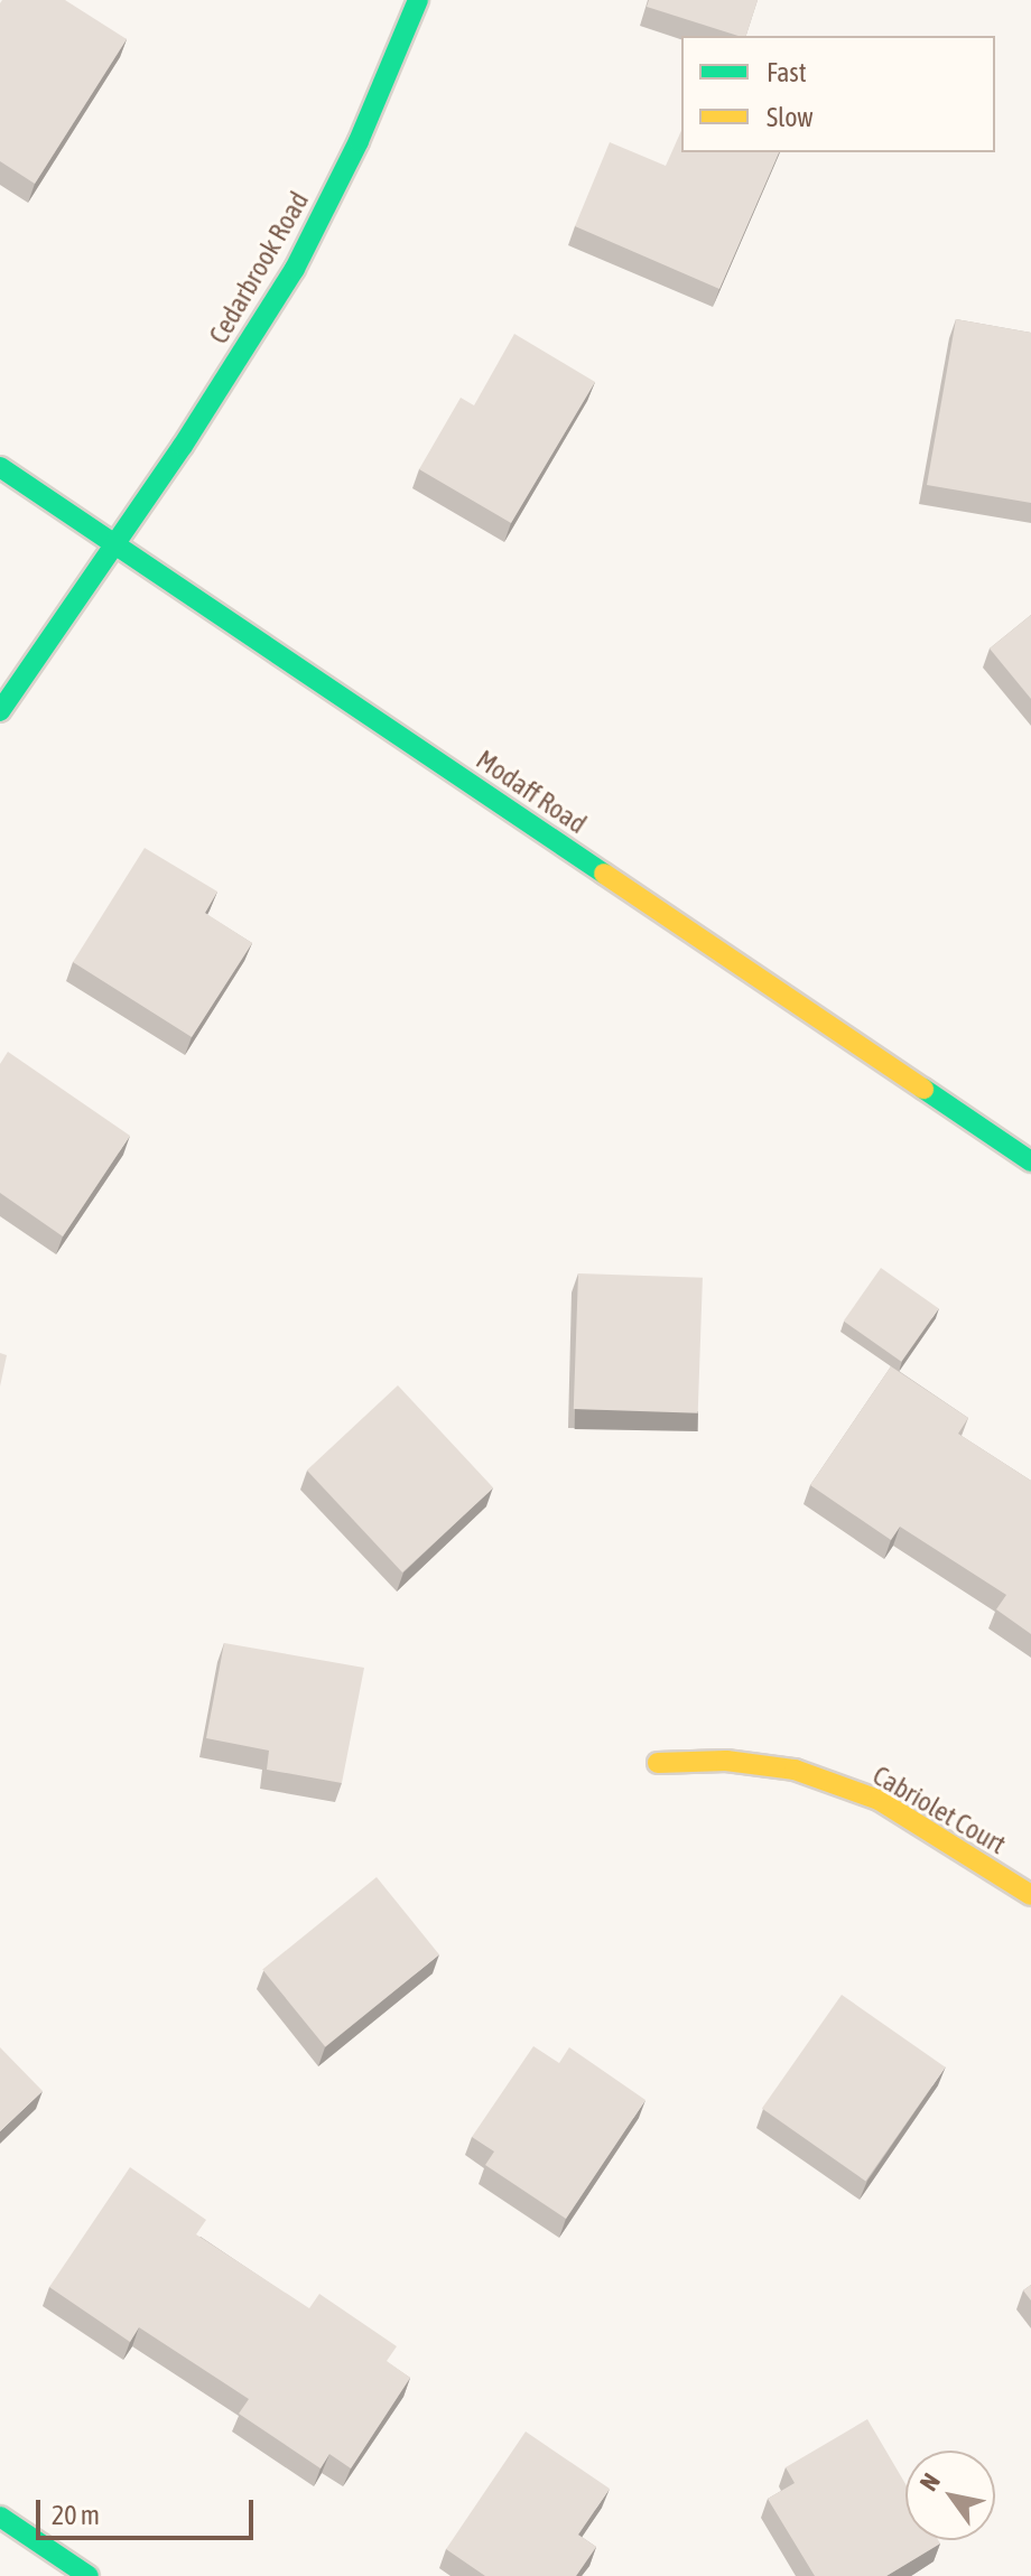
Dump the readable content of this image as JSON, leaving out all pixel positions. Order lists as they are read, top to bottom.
{
  "streets": {
    "street": ["Cedarbrook Road", "Modaff Road", "Cabriolet Court"]
  },
  "crossings": [
    ["Cedarbrook Road", "Modaff Road"]
  ],
  "legend": ["Fast", "Slow"],
  "scale_bar": "20 m",
  "north": "top left"
}
